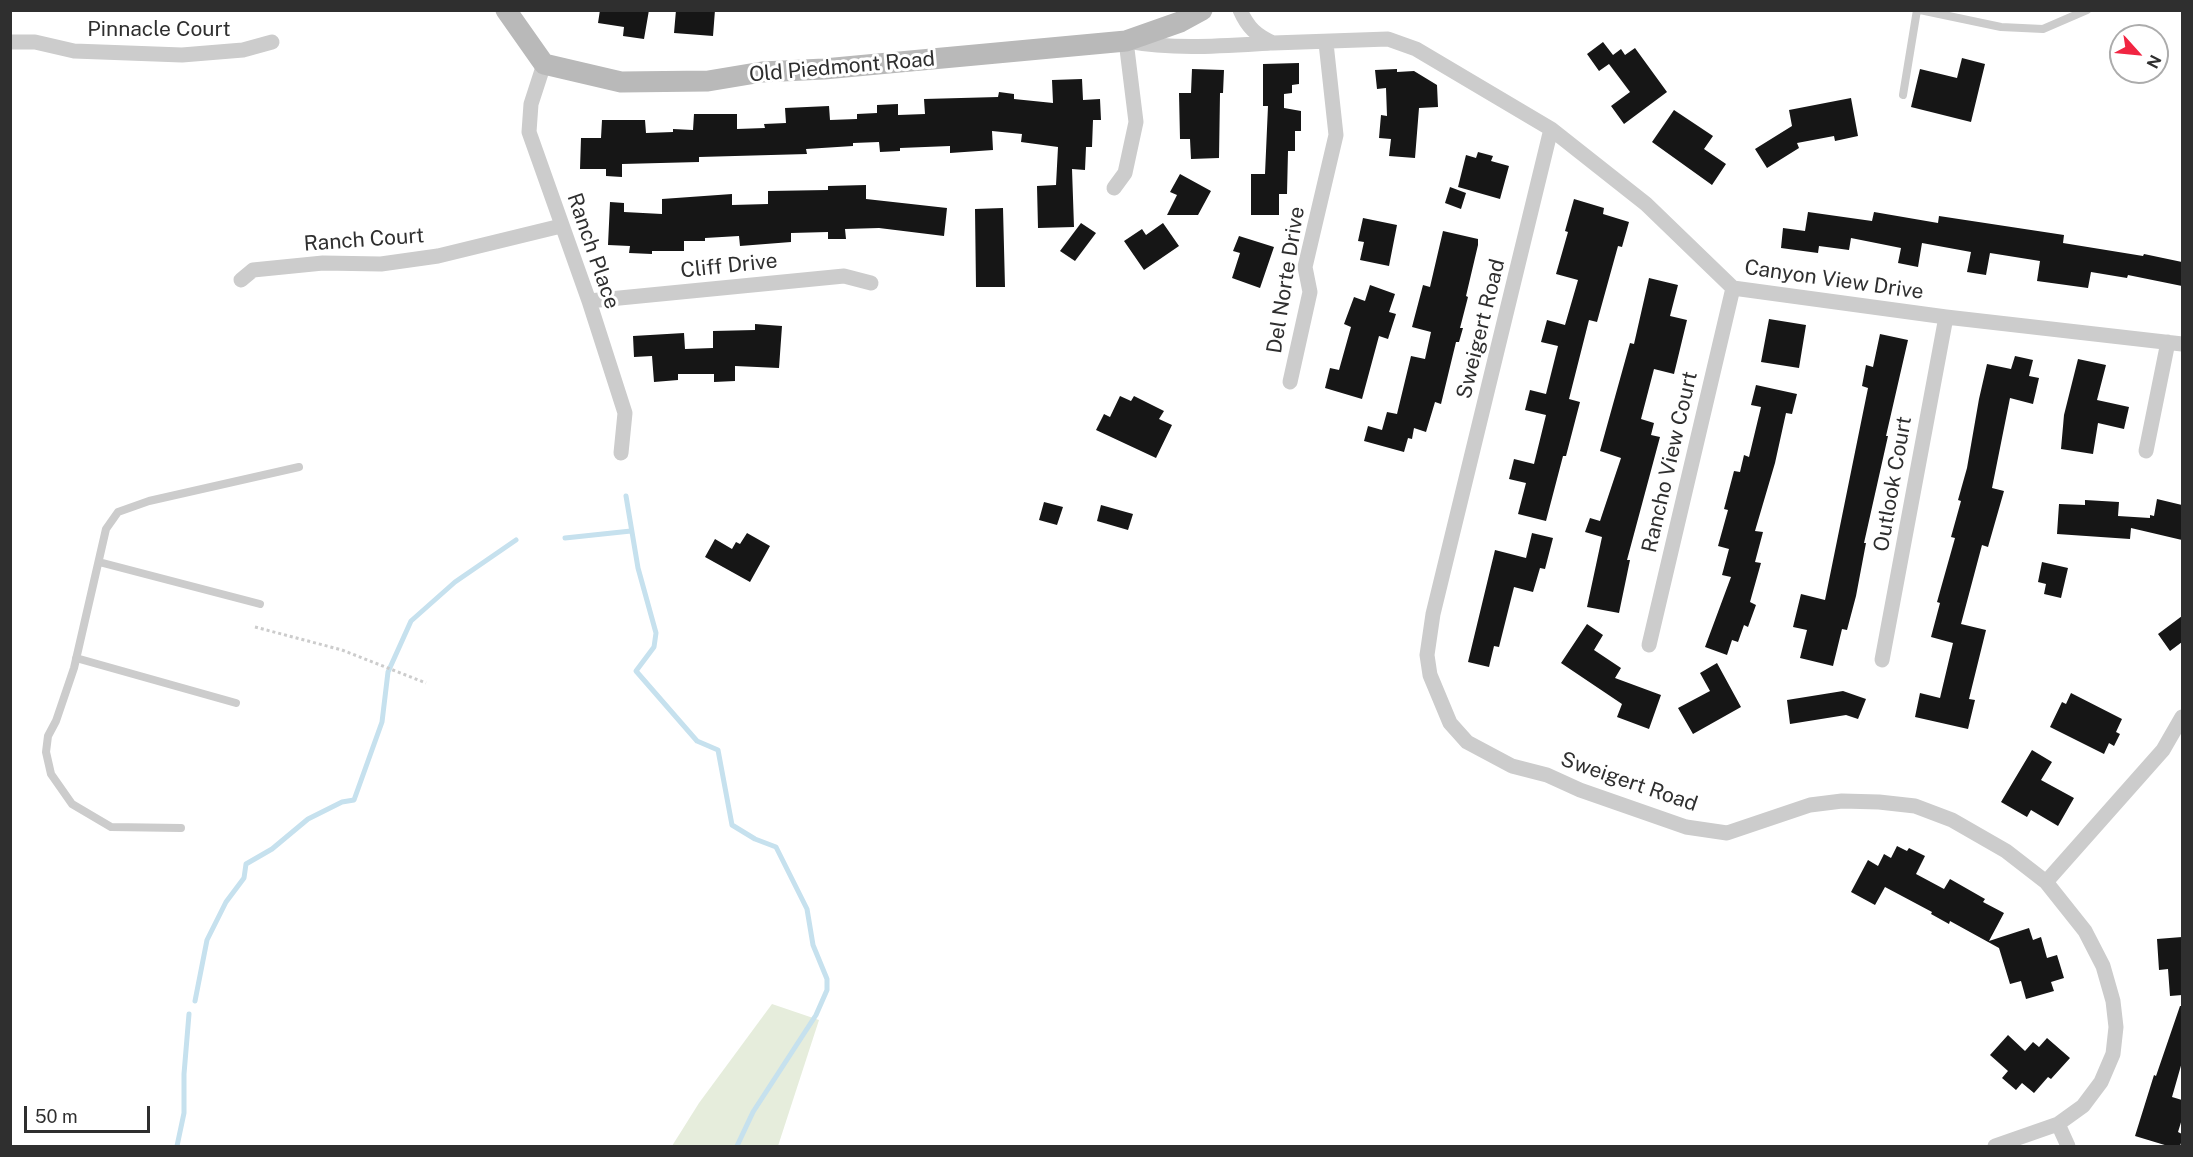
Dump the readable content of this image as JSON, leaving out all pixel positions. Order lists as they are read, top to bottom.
{
  "streets": {
    "street": [
      "Pinnacle Court",
      "Old Piedmont Road",
      "Ranch Court",
      "Ranch Place",
      "Cliff Drive",
      "Del Norte Drive",
      "Canyon View Drive",
      "Sweigert Road",
      "Rancho View Court",
      "Outlook Court"
    ]
  },
  "crossings": [
    ["Old Piedmont Road", "Ranch Place"],
    ["Old Piedmont Road", "Canyon View Drive"],
    ["Ranch Court", "Ranch Place"],
    ["Ranch Place", "Cliff Drive"],
    ["Del Norte Drive", "Canyon View Drive"],
    ["Canyon View Drive", "Sweigert Road"],
    ["Canyon View Drive", "Rancho View Court"],
    ["Canyon View Drive", "Outlook Court"]
  ],
  "scale_bar": "50 m",
  "north": "bottom right"
}
